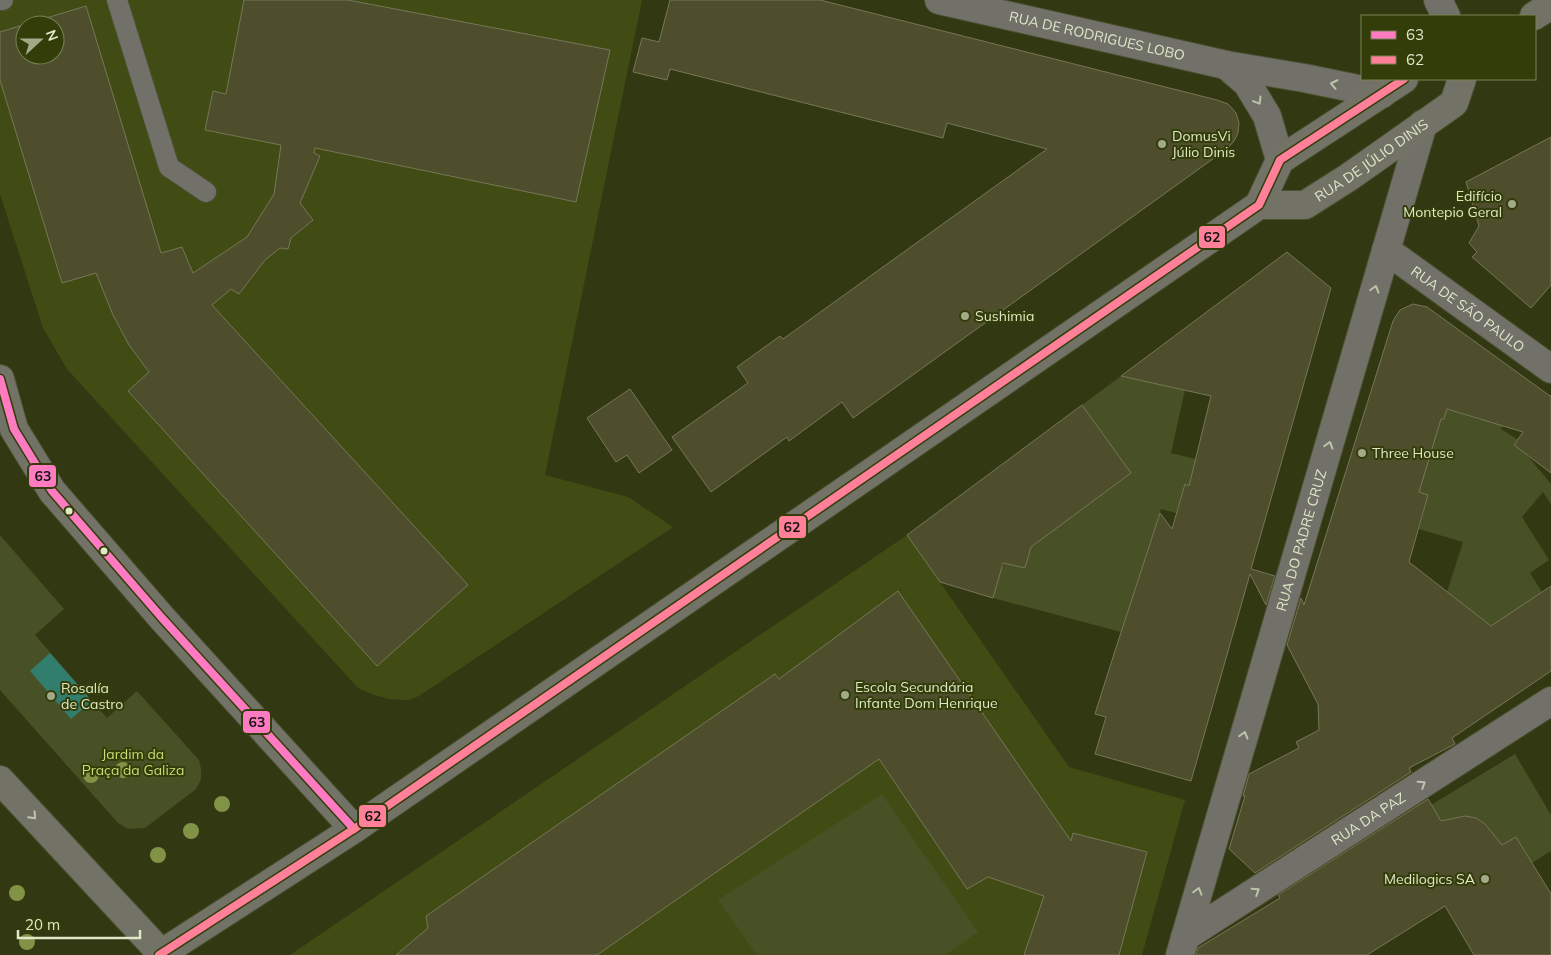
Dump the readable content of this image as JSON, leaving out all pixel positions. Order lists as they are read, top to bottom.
{
  "streets": {
    "main road": ["RUA DE JÚLIO DINIS"],
    "street": [
      "RUA DE RODRIGUES LOBO",
      "RUA DE SÃO PAULO",
      "RUA DO PADRE CRUZ",
      "RUA DA PAZ"
    ]
  },
  "crossings": [
    ["RUA DE JÚLIO DINIS", "RUA DO PADRE CRUZ"],
    ["RUA DE SÃO PAULO", "RUA DO PADRE CRUZ"],
    ["RUA DO PADRE CRUZ", "RUA DA PAZ"]
  ],
  "one_way": ["RUA DO PADRE CRUZ", "RUA DA PAZ"],
  "parks": ["Jardim da Praça da Galiza"],
  "places": [
    "DomusVi Júlio Dinis",
    "Edifício Montepio Geral",
    "Sushimia",
    "Three House",
    "Escola Secundária Infante Dom Henrique",
    "Rosalía de Castro",
    "Medilogics SA"
  ],
  "lines": ["transit line 62", "transit line 63"],
  "legend": ["63", "62"],
  "scale_bar": "20 m",
  "north": "right"
}
